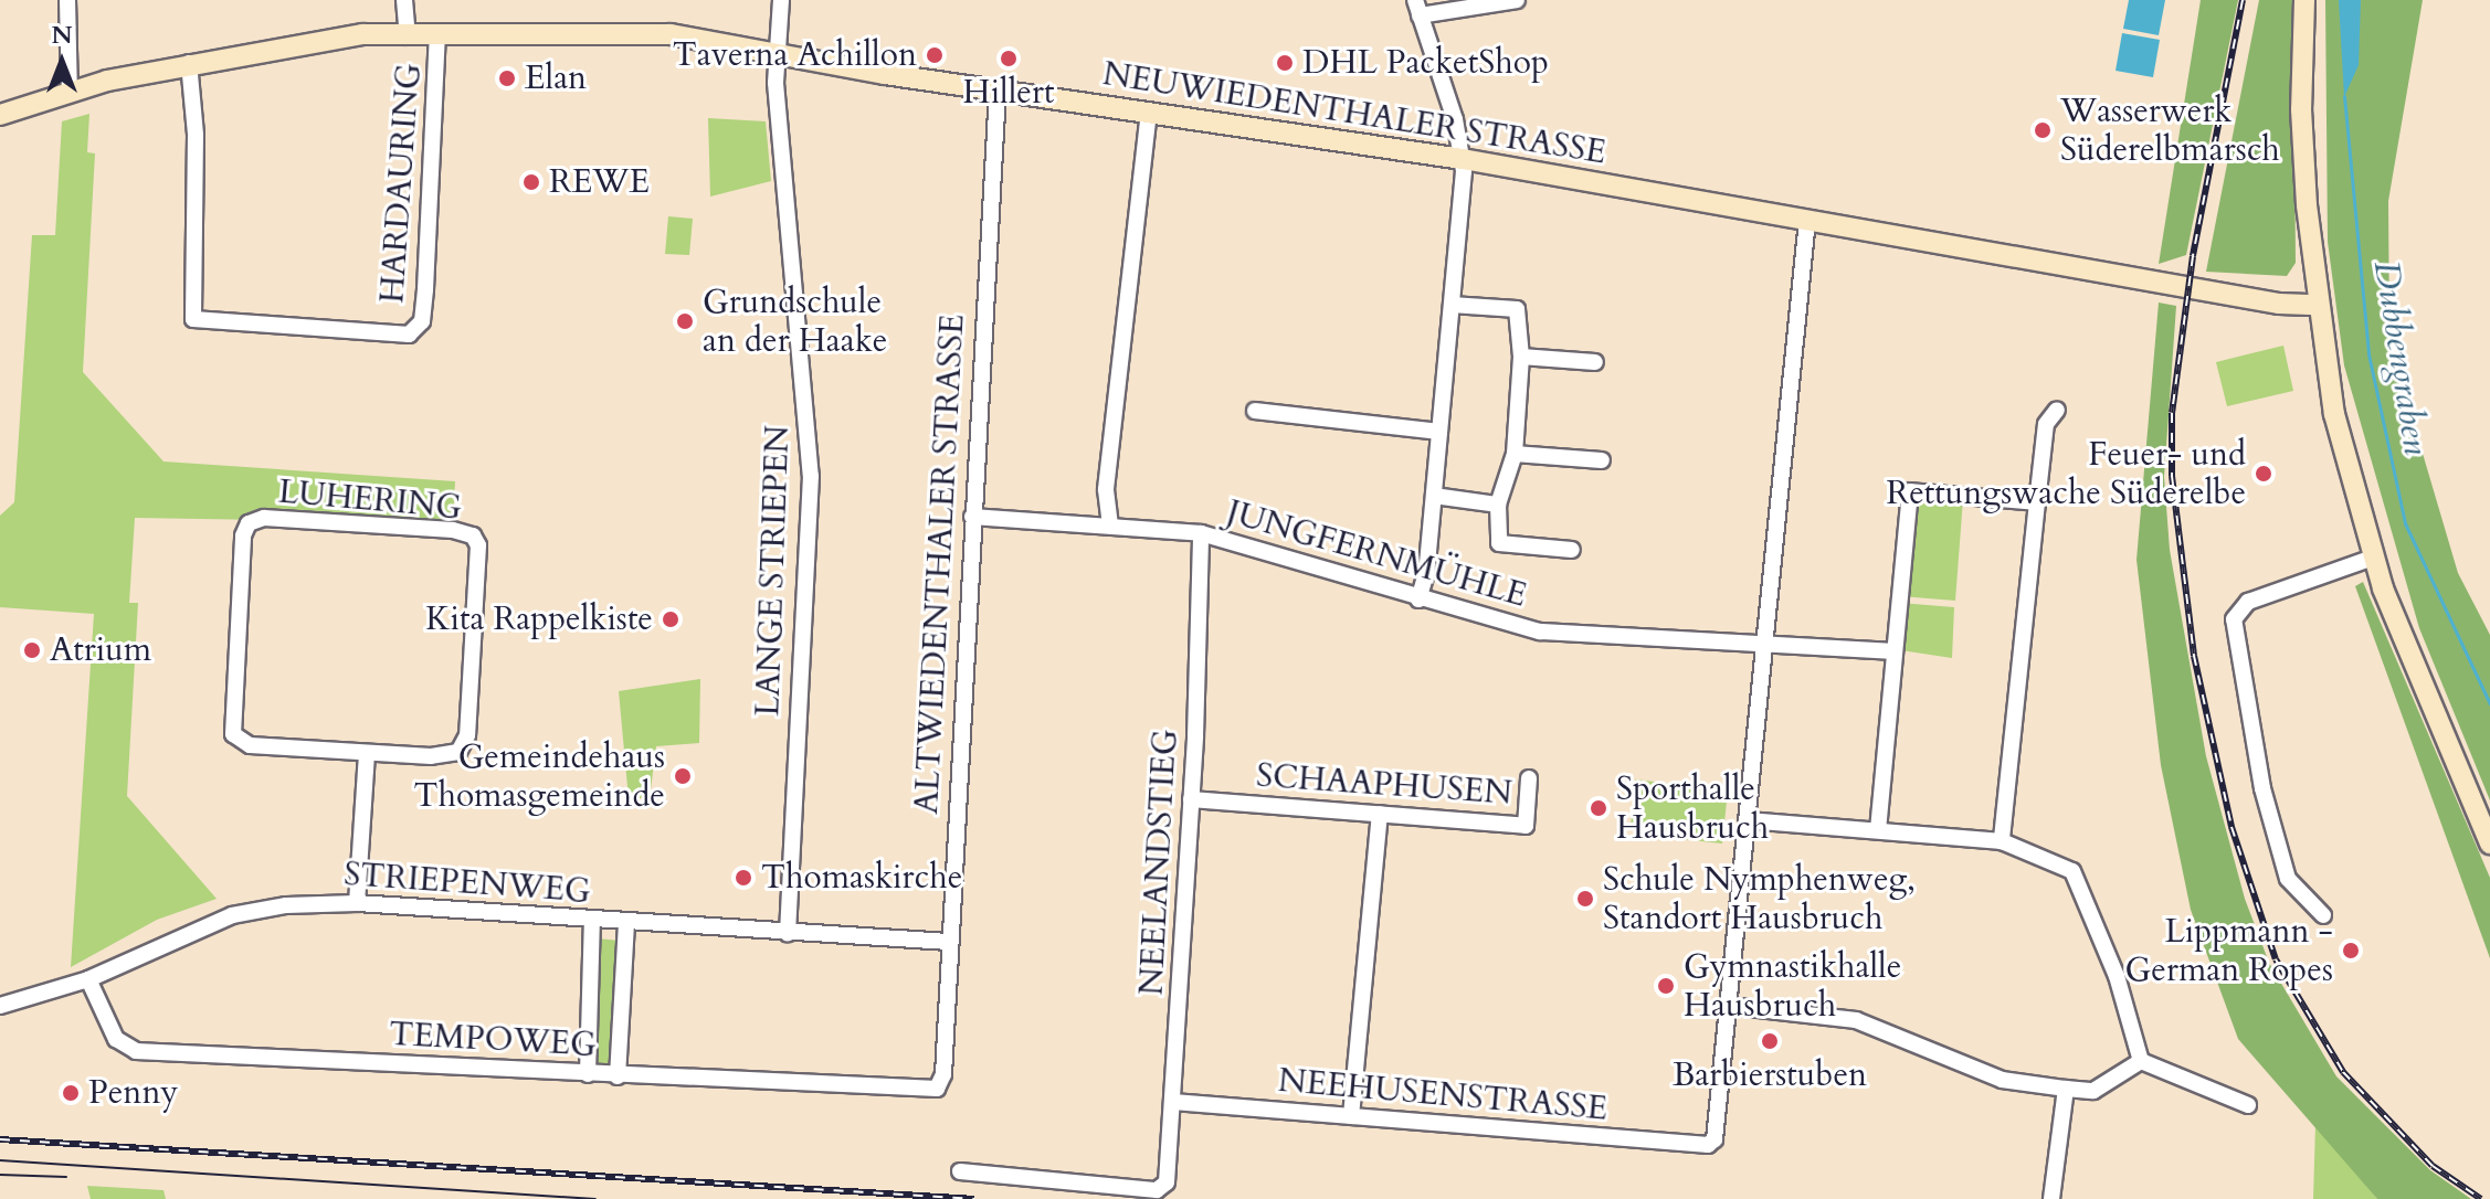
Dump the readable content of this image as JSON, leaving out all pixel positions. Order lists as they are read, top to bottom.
{
  "streets": {
    "street": [
      "NEUWIEDENTHALER STRASSE",
      "HARDAURING",
      "LUHERING",
      "JUNGFERNMÜHLE",
      "ALTWIEDENTHALER STRASSE",
      "LANGE STRIEPEN",
      "SCHAAPHUSEN",
      "NEELANDSTIEG",
      "STRIEPENWEG",
      "TEMPOWEG",
      "NEEHUSENSTRASSE"
    ]
  },
  "crossings": [
    ["NEUWIEDENTHALER STRASSE", "HARDAURING"],
    ["NEUWIEDENTHALER STRASSE", "ALTWIEDENTHALER STRASSE"],
    ["NEUWIEDENTHALER STRASSE", "LANGE STRIEPEN"],
    ["JUNGFERNMÜHLE", "ALTWIEDENTHALER STRASSE"],
    ["JUNGFERNMÜHLE", "NEELANDSTIEG"],
    ["ALTWIEDENTHALER STRASSE", "STRIEPENWEG"],
    ["ALTWIEDENTHALER STRASSE", "TEMPOWEG"],
    ["LANGE STRIEPEN", "STRIEPENWEG"],
    ["SCHAAPHUSEN", "NEELANDSTIEG"],
    ["NEELANDSTIEG", "NEEHUSENSTRASSE"],
    ["STRIEPENWEG", "TEMPOWEG"]
  ],
  "water": ["Dubbengraben"],
  "places": [
    "Taverna Achillon",
    "Hillert",
    "DHL PacketShop",
    "Elan",
    "Wasserwerk Süderelbmarsch",
    "REWE",
    "Grundschule an der Haake",
    "Feuer- und Rettungswache Süderelbe",
    "Kita Rappelkiste",
    "Atrium",
    "Gemeindehaus Thomasgemeinde",
    "Sporthalle Hausbruch",
    "Thomaskirche",
    "Schule Nymphenweg, Standort Hausbruch",
    "Lippmann - German Ropes",
    "Gymnastikhalle Hausbruch",
    "Barbierstuben",
    "Penny"
  ],
  "north": "top"
}
